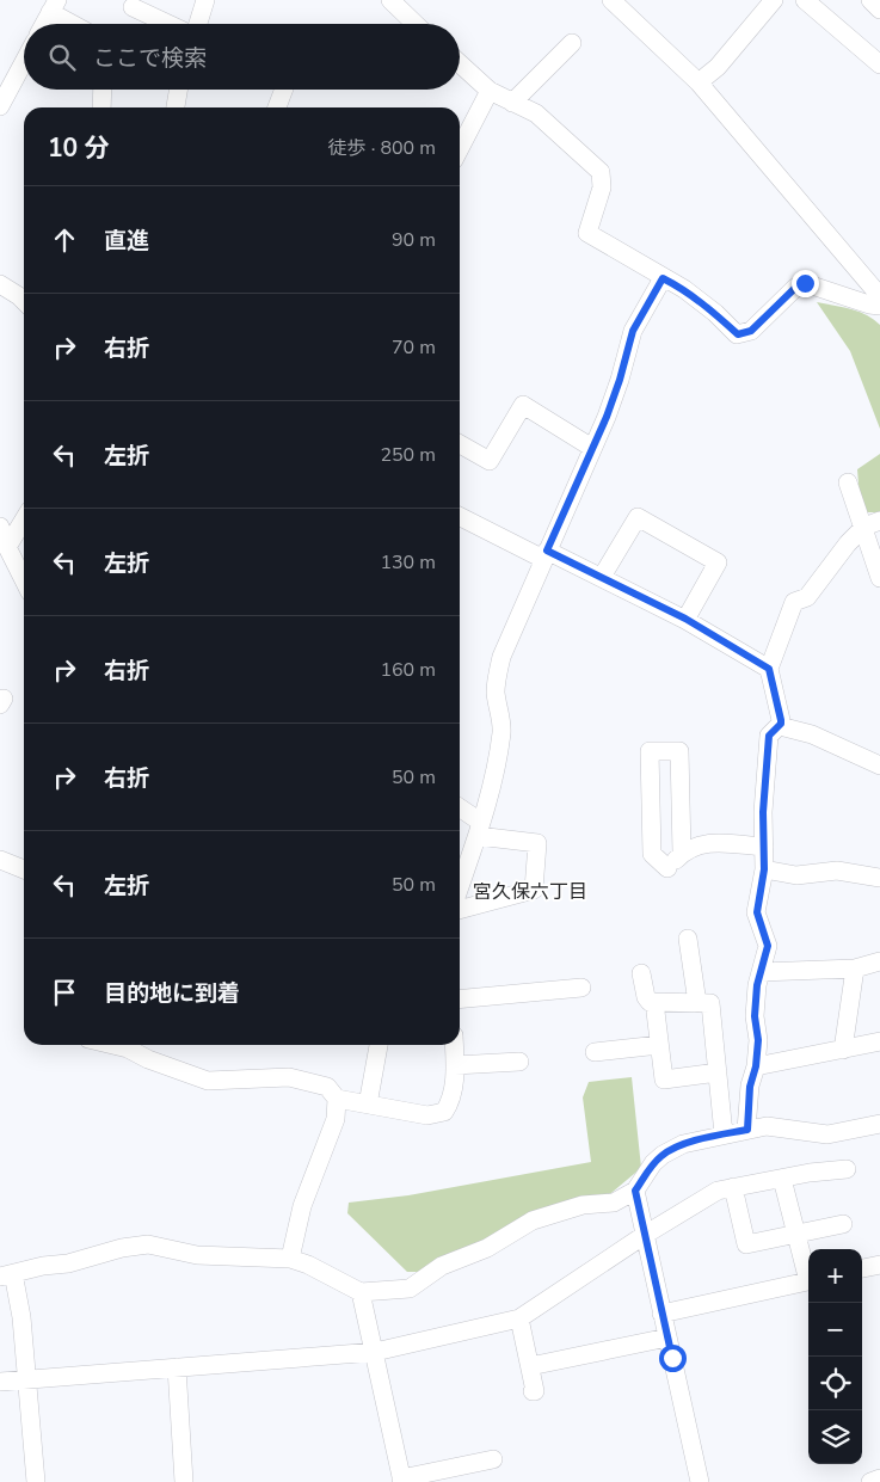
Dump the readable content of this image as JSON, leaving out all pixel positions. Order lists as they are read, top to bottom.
{
  "districts": ["宮久保六丁目"],
  "page": {
    "search": "ここで検索",
    "heading": ["10 分", "徒歩 · 800 m"],
    "list": [
      ["直進", "90 m"],
      ["右折", "70 m"],
      ["左折", "250 m"],
      ["左折", "130 m"],
      ["右折", "160 m"],
      ["右折", "50 m"],
      ["左折", "50 m"],
      "目的地に到着"
    ],
    "map_buttons": ["+", "−"]
  }
}
